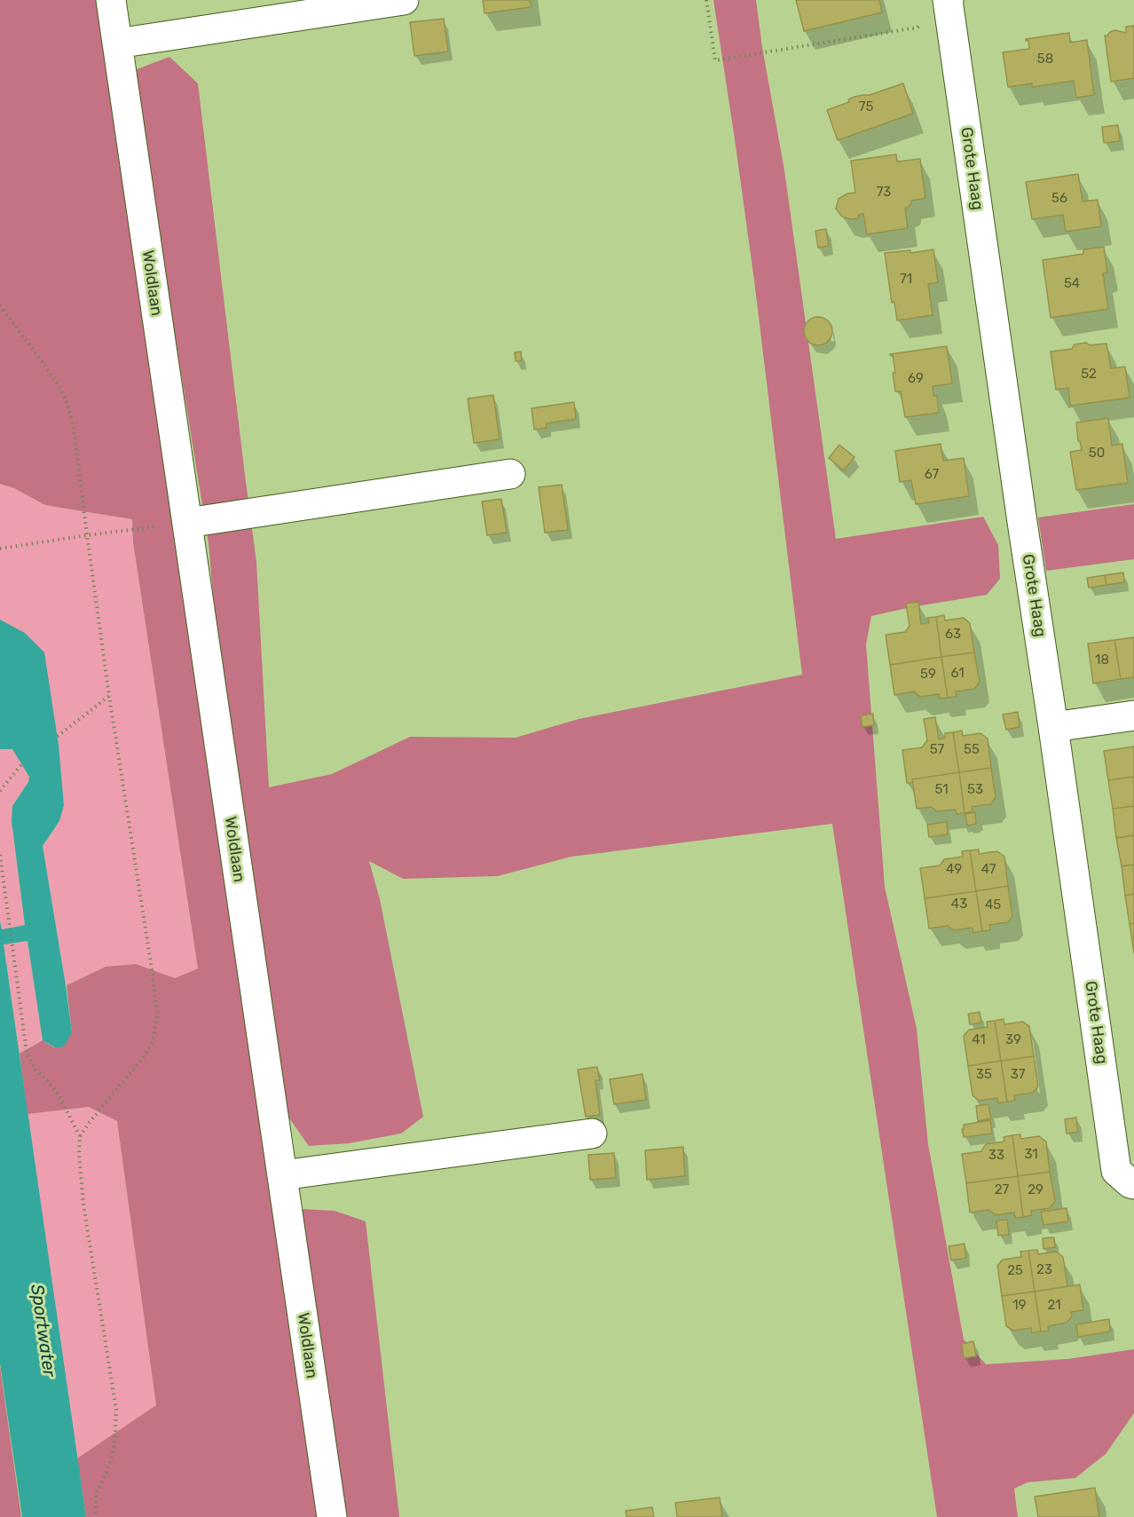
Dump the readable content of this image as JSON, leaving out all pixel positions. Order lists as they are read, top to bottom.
{
  "streets": {
    "street": ["Grote Haag", "Woldlaan"]
  },
  "water": ["Sportwater"],
  "house_numbers": [
    "58",
    "75",
    "73",
    "56",
    "71",
    "54",
    "52",
    "69",
    "50",
    "67",
    "63",
    "18",
    "61",
    "59",
    "57",
    "55",
    "51",
    "53",
    "49",
    "47",
    "43",
    "45",
    "41",
    "39",
    "35",
    "37",
    "31",
    "33",
    "27",
    "29",
    "23",
    "25",
    "19",
    "21"
  ]
}
